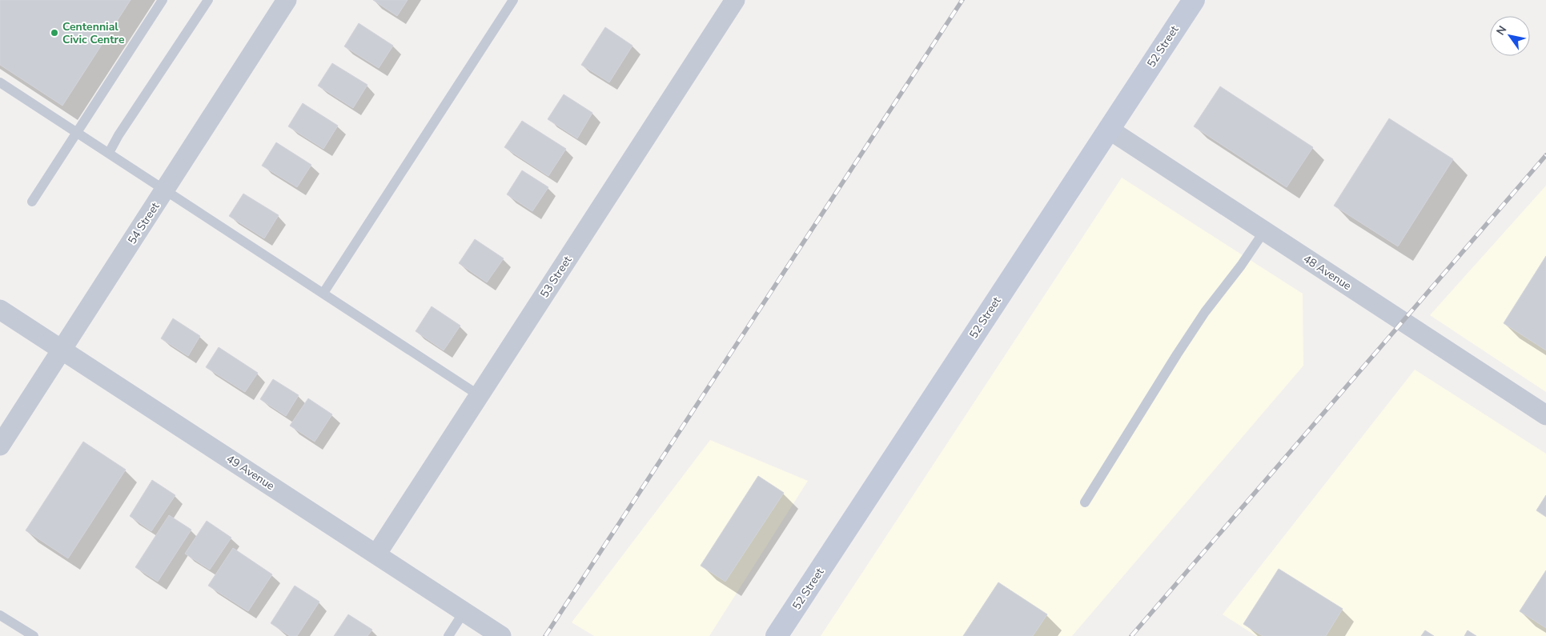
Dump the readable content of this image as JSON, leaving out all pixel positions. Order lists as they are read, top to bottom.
{
  "streets": {
    "main road": ["52 Street"],
    "street": [
      "54 Street",
      "48 Avenue",
      "53 Street",
      "49 Avenue"
    ]
  },
  "crossings": [
    ["52 Street", "48 Avenue"],
    ["54 Street", "49 Avenue"],
    ["53 Street", "49 Avenue"]
  ],
  "places": ["Centennial Civic Centre"],
  "north": "top left"
}
